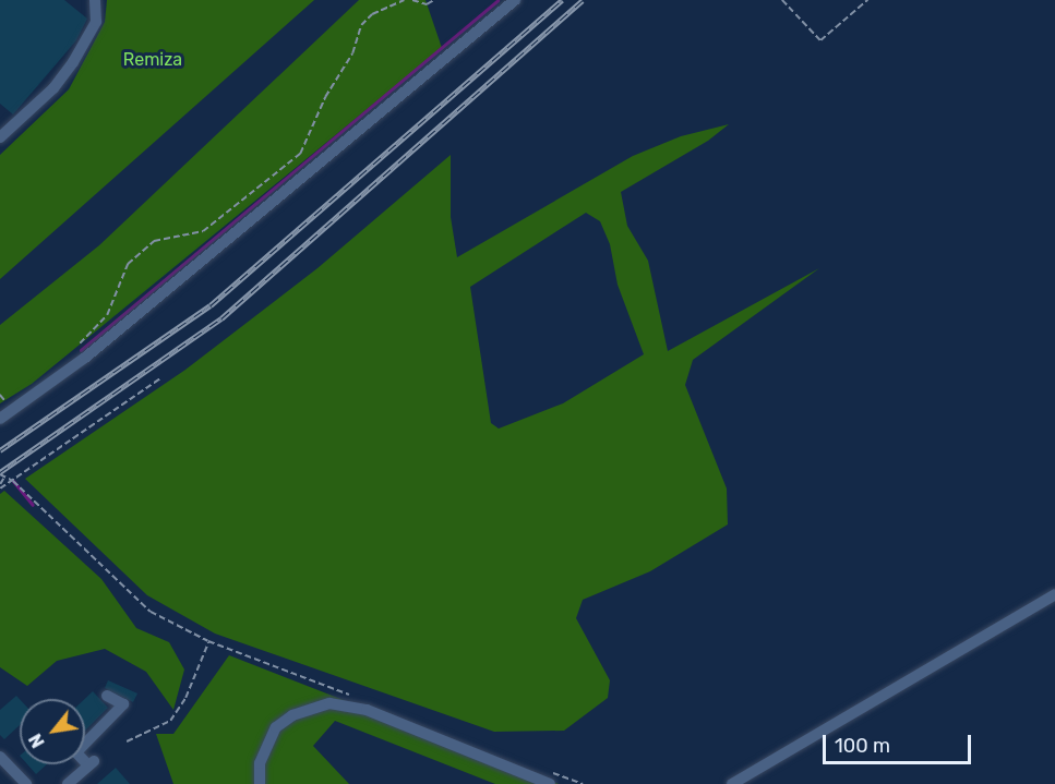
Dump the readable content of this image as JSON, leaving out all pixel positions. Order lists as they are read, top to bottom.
{
  "parks": ["Remiza"],
  "scale_bar": "100 m",
  "north": "bottom left"
}
